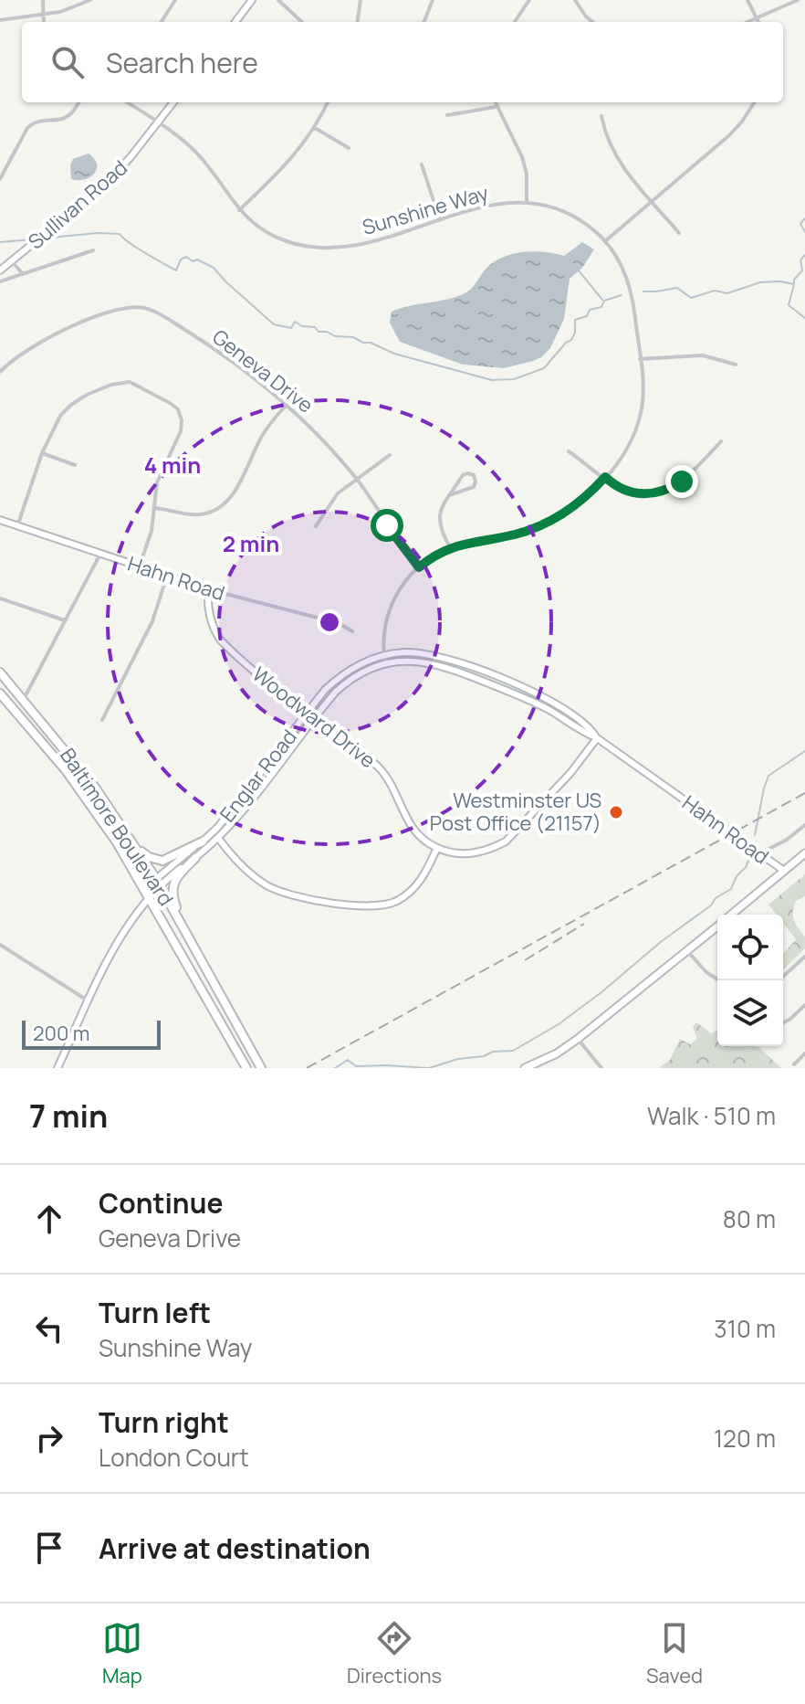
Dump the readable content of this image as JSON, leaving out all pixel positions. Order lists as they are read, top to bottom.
{
  "streets": {
    "highway": ["Baltimore Boulevard"],
    "street": [
      "Sullivan Road",
      "Sunshine Way",
      "Geneva Drive",
      "Hahn Road",
      "Woodward Drive",
      "Englar Road"
    ]
  },
  "crossings": [
    ["Sullivan Road", "Sunshine Way"],
    ["Sunshine Way", "Geneva Drive"],
    ["Sunshine Way", "Hahn Road"],
    ["Sunshine Way", "Englar Road"],
    ["Hahn Road", "Woodward Drive"],
    ["Hahn Road", "Englar Road"],
    ["Woodward Drive", "Englar Road"],
    ["Englar Road", "Baltimore Boulevard"]
  ],
  "places": ["Westminster US Post Office (21157)"],
  "scale_bar": "200 m",
  "page": {
    "search": "Search here",
    "scale": "200 m",
    "heading": ["7 min", "Walk · 510 m"],
    "list": [
      ["Continue", "Geneva Drive", "80 m"],
      ["Turn left", "Sunshine Way", "310 m"],
      ["Turn right", "London Court", "120 m"],
      "Arrive at destination"
    ],
    "nav": ["Map", "Directions", "Saved"]
  },
  "rings": ["4 min", "2 min"]
}
